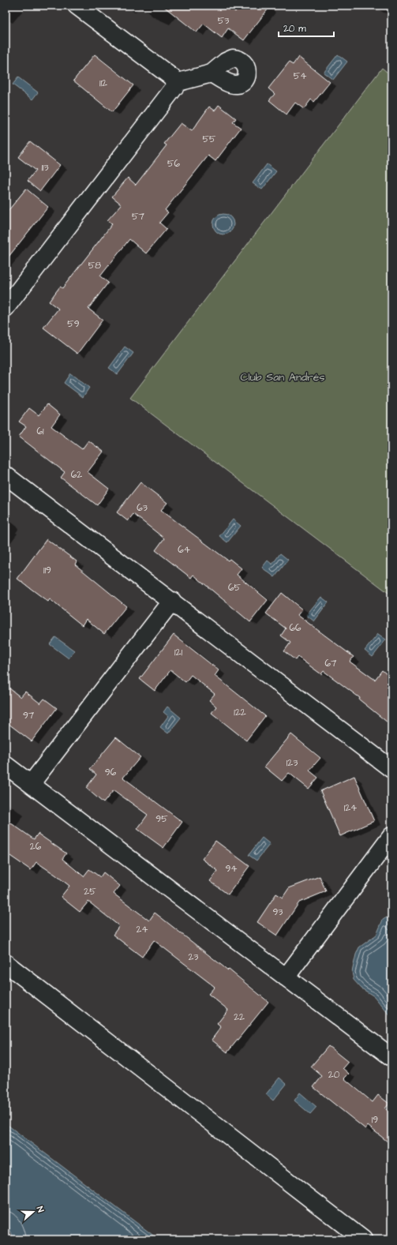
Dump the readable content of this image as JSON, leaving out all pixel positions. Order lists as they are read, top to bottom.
{
  "parks": ["Club San Andrés"],
  "house_numbers": [
    "53",
    "54",
    "112",
    "55",
    "56",
    "113",
    "57",
    "58",
    "59",
    "61",
    "62",
    "63",
    "64",
    "119",
    "65",
    "66",
    "121",
    "67",
    "122",
    "97",
    "123",
    "96",
    "124",
    "95",
    "26",
    "94",
    "25",
    "93",
    "24",
    "23",
    "22",
    "20",
    "19"
  ],
  "scale_bar": "20 m",
  "north": "right"
}
